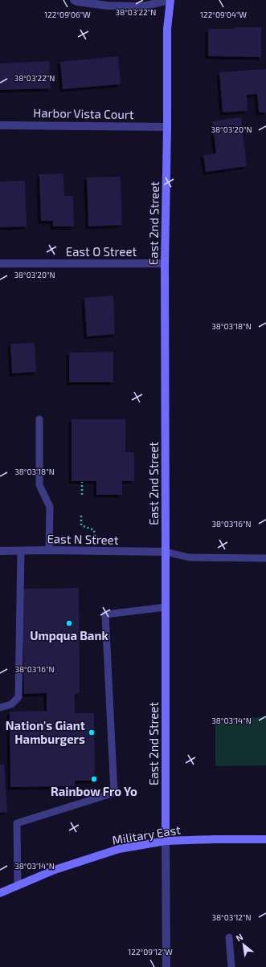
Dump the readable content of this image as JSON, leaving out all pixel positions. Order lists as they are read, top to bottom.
{
  "streets": {
    "main road": ["East 2nd Street", "Military East"],
    "street": ["Harbor Vista Court", "East O Street", "East N Street"]
  },
  "crossings": [
    ["Harbor Vista Court", "East 2nd Street"],
    ["East 2nd Street", "East O Street"],
    ["East 2nd Street", "East N Street"],
    ["East 2nd Street", "Military East"]
  ],
  "places": ["Umpqua Bank", "Nation's Giant Hamburgers", "Rainbow Fro Yo"],
  "north": "top left",
  "coordinates": [
    "38°03'22\"N",
    "122°09'06\"W",
    "122°09'04\"W",
    "38°03'20\"N",
    "38°03'18\"N",
    "38°03'16\"N",
    "38°03'14\"N",
    "38°03'12\"N",
    "122°09'12\"W"
  ]
}
